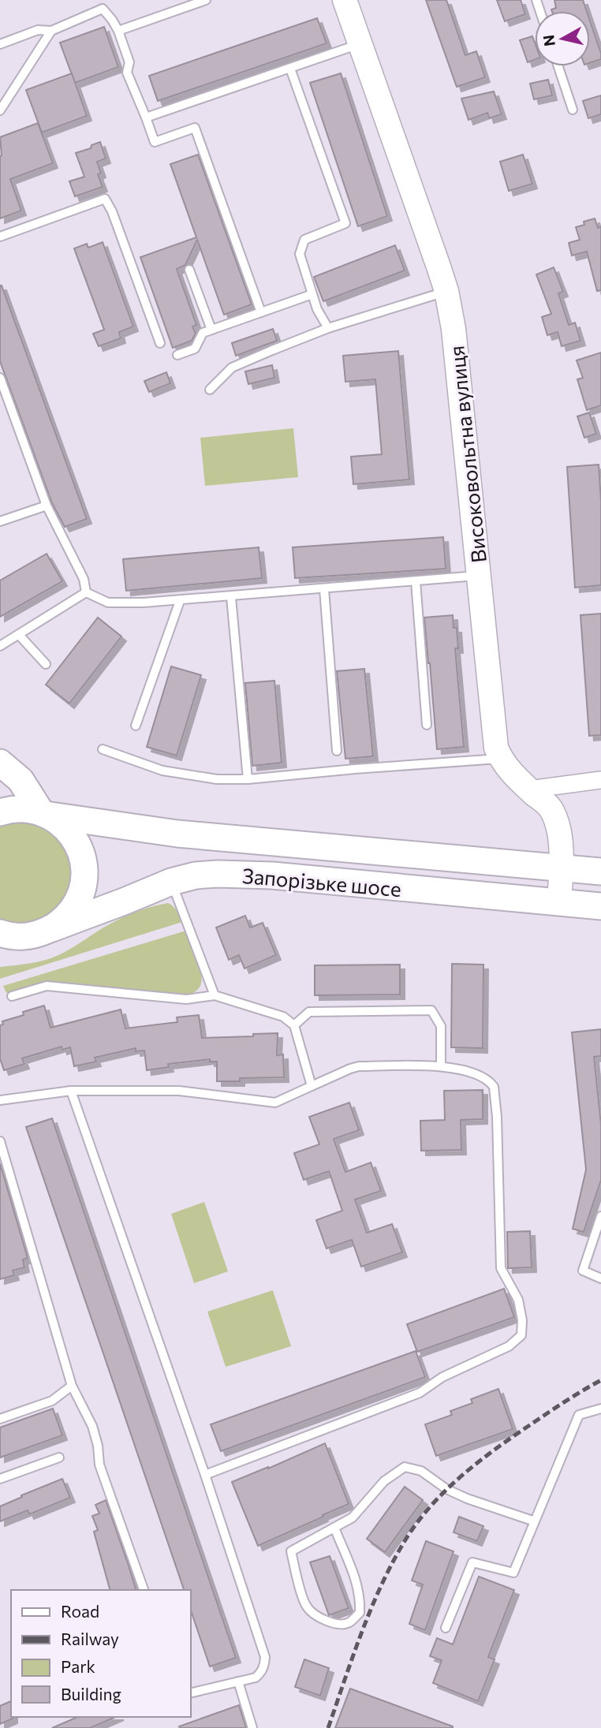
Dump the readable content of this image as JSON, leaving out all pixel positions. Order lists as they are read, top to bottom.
{
  "streets": {
    "main road": ["Високовольтна вулиця", "Запорізьке шосе"]
  },
  "legend": [
    "Road",
    "Railway",
    "Park",
    "Building"
  ],
  "north": "left"
}
